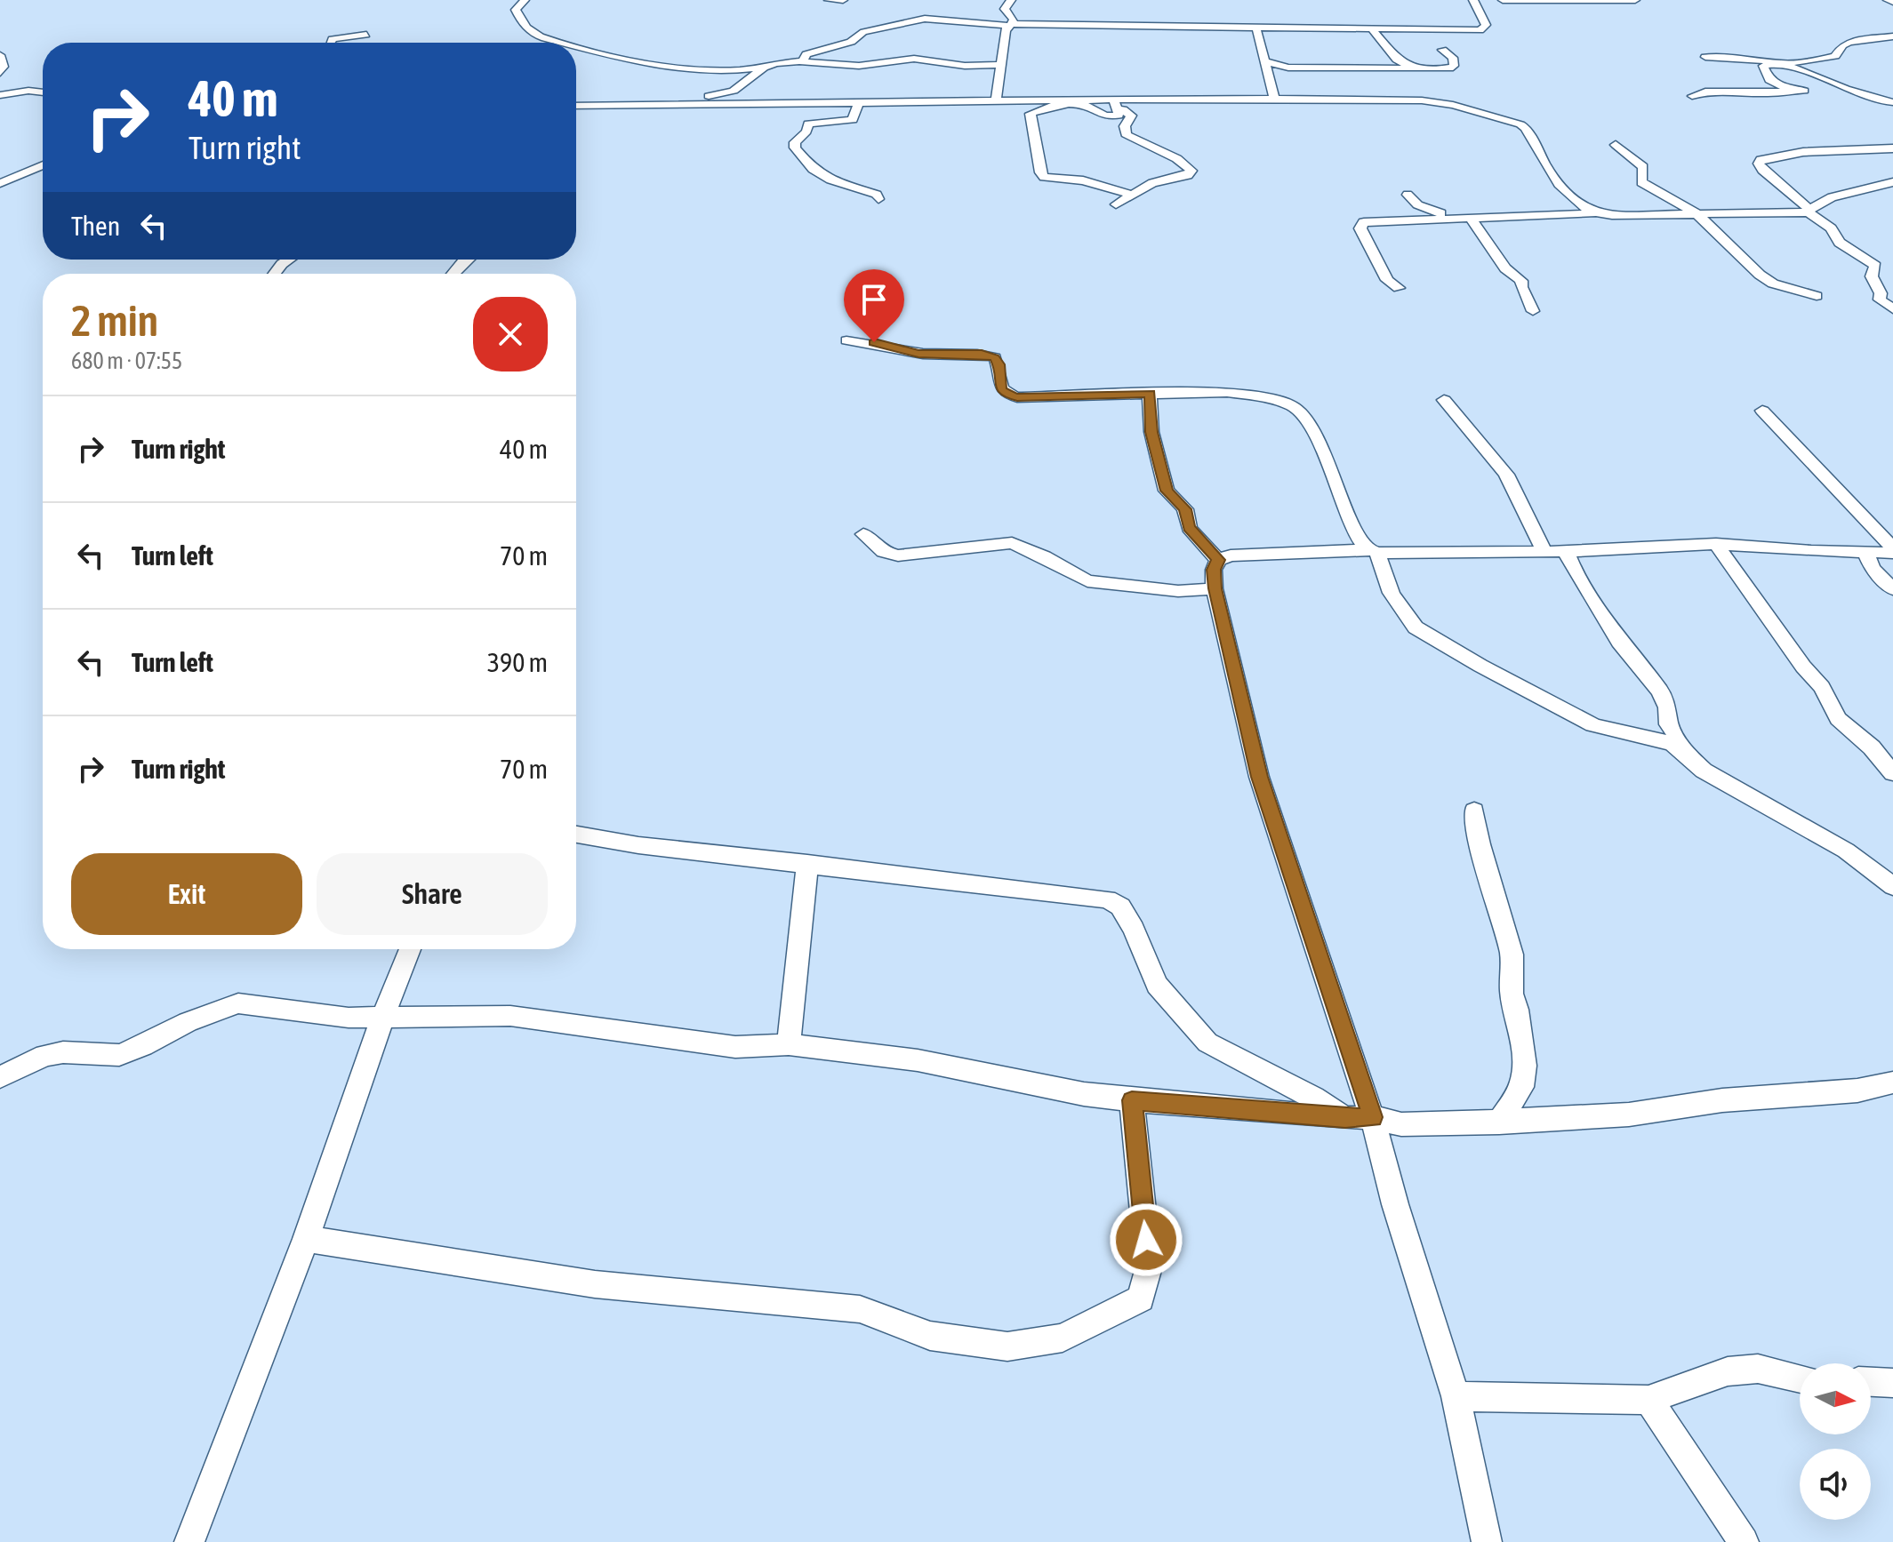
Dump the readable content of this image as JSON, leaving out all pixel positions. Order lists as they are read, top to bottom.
{
  "north": "right",
  "page": {
    "turn": ["40 m", "Turn right"],
    "then": "Then",
    "heading": ["2 min", "680 m · 07:55"],
    "list": [
      {
        "name": "Turn right",
        "value": "40 m"
      },
      {
        "name": "Turn left",
        "value": "70 m"
      },
      {
        "name": "Turn left",
        "value": "390 m"
      },
      {
        "name": "Turn right",
        "value": "70 m"
      }
    ],
    "buttons": ["Exit", "Share"]
  }
}
